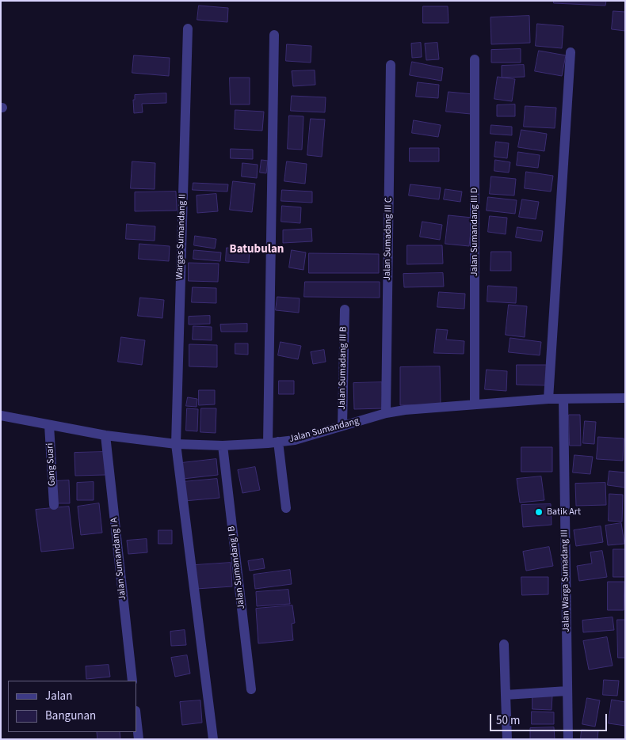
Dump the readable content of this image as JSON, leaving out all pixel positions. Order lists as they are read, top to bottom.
{
  "streets": {
    "street": [
      "Jalan Sumandang III D",
      "Wargas Sumandang II",
      "Jalan Sumadang III C",
      "Jalan Sumadang III B",
      "Jalan Sumandang",
      "Gang Suari",
      "Jalan Sumandang I A",
      "Jalan Sumandang I B",
      "Jalan Warga Sumadang III"
    ]
  },
  "crossings": [
    ["Jalan Sumandang III D", "Jalan Sumandang"],
    ["Wargas Sumandang II", "Jalan Sumandang"],
    ["Jalan Sumadang III C", "Jalan Sumandang"],
    ["Jalan Sumadang III B", "Jalan Sumandang"],
    ["Jalan Sumandang", "Gang Suari"],
    ["Jalan Sumandang", "Jalan Sumandang I A"],
    ["Jalan Sumandang", "Jalan Sumandang I B"],
    ["Jalan Sumandang", "Jalan Warga Sumadang III"]
  ],
  "districts": ["Batubulan"],
  "places": ["Batik Art"],
  "legend": ["Jalan", "Bangunan"],
  "scale_bar": "50 m"
}
